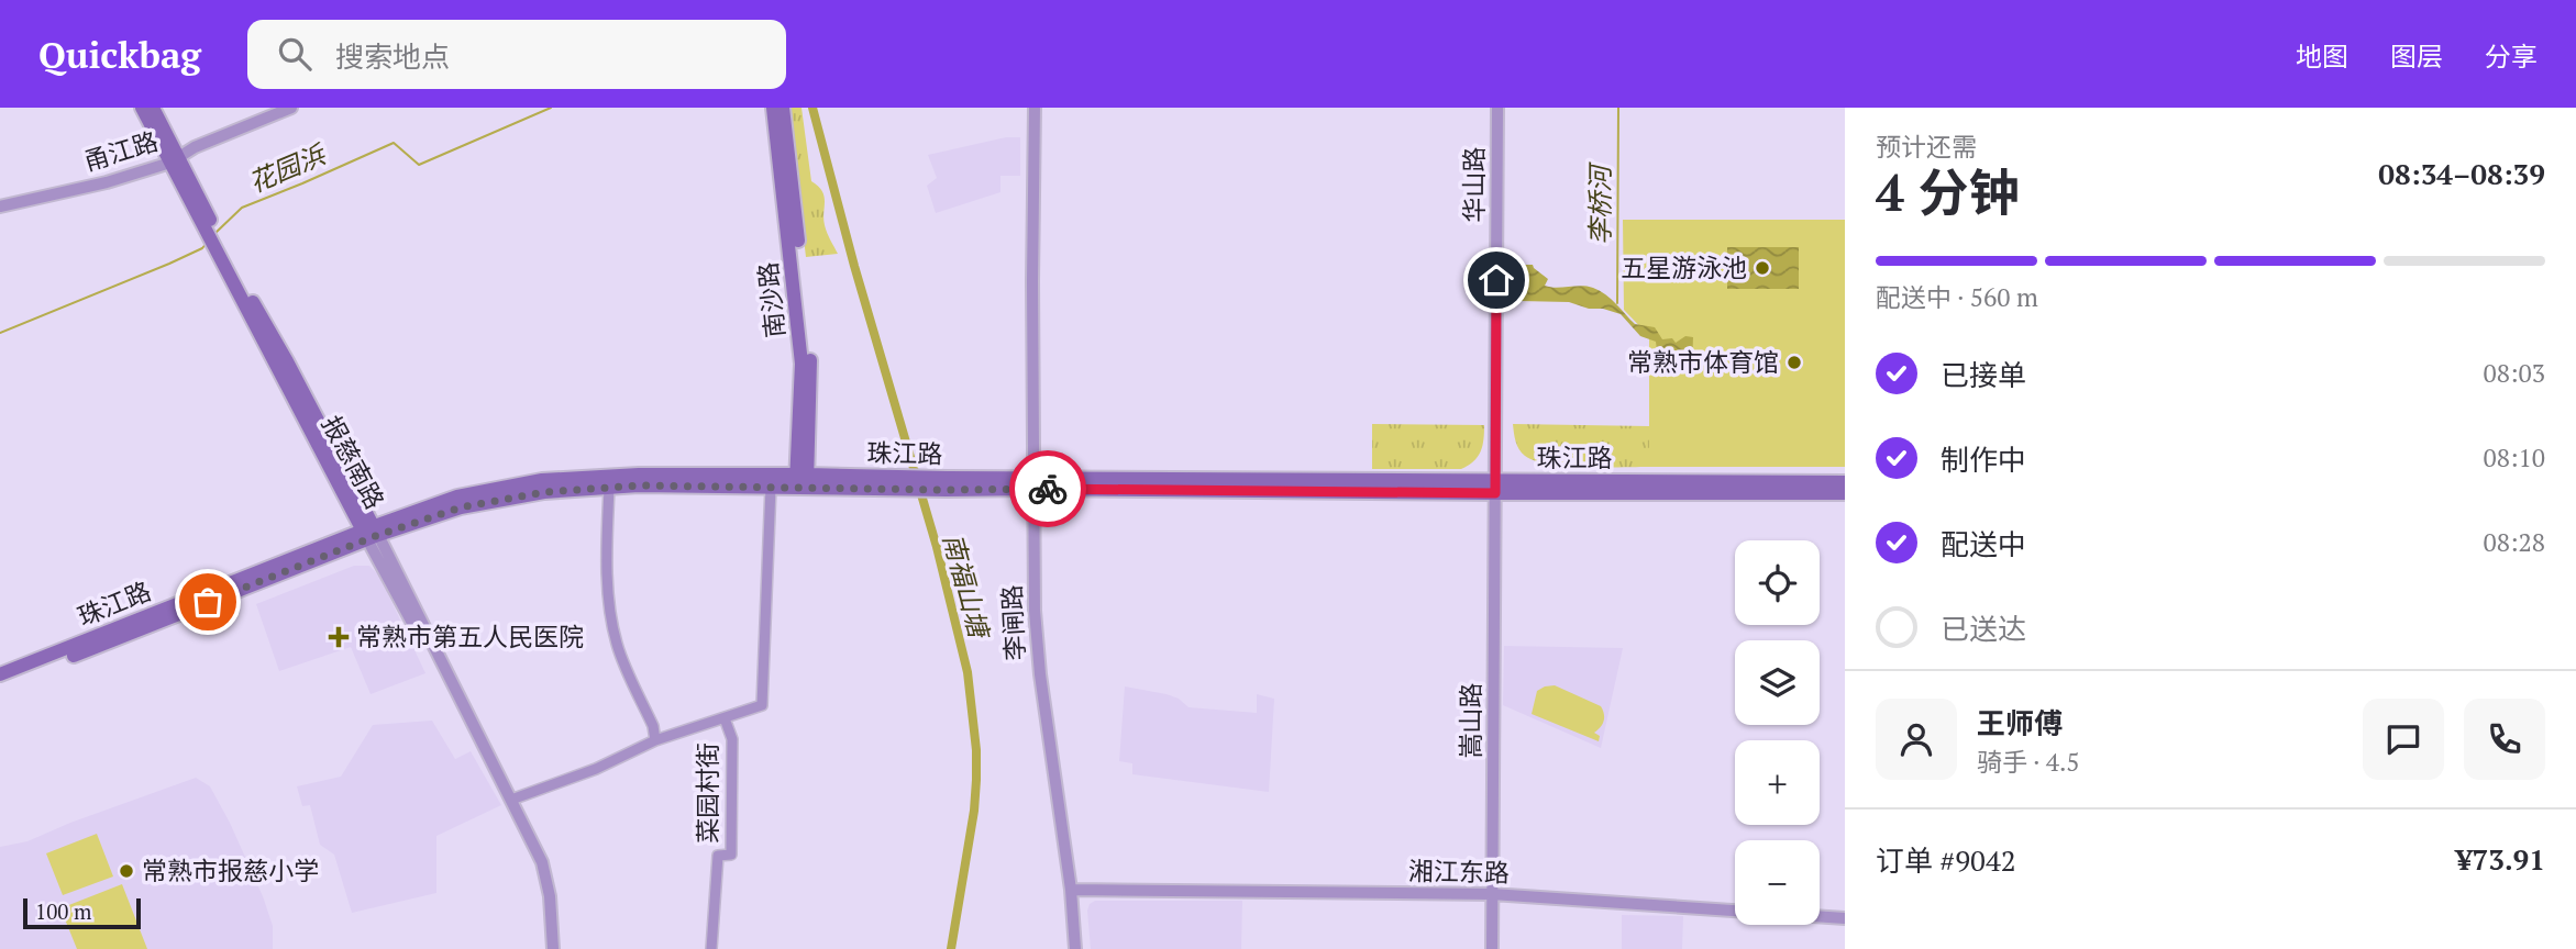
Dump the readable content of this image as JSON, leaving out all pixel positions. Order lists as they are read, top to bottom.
{
  "streets": {
    "main road": ["南沙路", "珠江路", "报慈南路"],
    "street": [
      "甬江路",
      "华山路",
      "李闸路",
      "嵩山路",
      "菜园村街",
      "湘江东路"
    ]
  },
  "crossings": [
    ["甬江路", "报慈南路"],
    ["华山路", "珠江路"],
    ["华山路", "嵩山路"],
    ["南沙路", "珠江路"],
    ["珠江路", "报慈南路"],
    ["珠江路", "李闸路"],
    ["珠江路", "嵩山路"],
    ["珠江路", "菜园村街"],
    ["报慈南路", "菜园村街"],
    ["李闸路", "湘江东路"],
    ["嵩山路", "湘江东路"]
  ],
  "water": ["花园浜", "李桥河", "南福山塘"],
  "places": {
    "other": ["五星游泳池", "常熟市体育馆", "常熟市报慈小学"],
    "health": ["常熟市第五人民医院"]
  },
  "scale_bar": "100 m",
  "page": {
    "header": "Quickbag",
    "search": "搜索地点",
    "nav": ["地图", "图层", "分享"],
    "heading": ["4 分钟", "预计还需", "08:34–08:39"],
    "panel": [
      "王师傅",
      "骑手 · 4.5",
      "订单 #9042",
      "¥73.91"
    ],
    "bar": "配送中 · 560 m",
    "list": [
      ["已接单", "08:03"],
      ["制作中", "08:10"],
      ["配送中", "08:28"],
      "已送达"
    ],
    "map_buttons": ["+", "−"],
    "scale": "100 m"
  }
}
